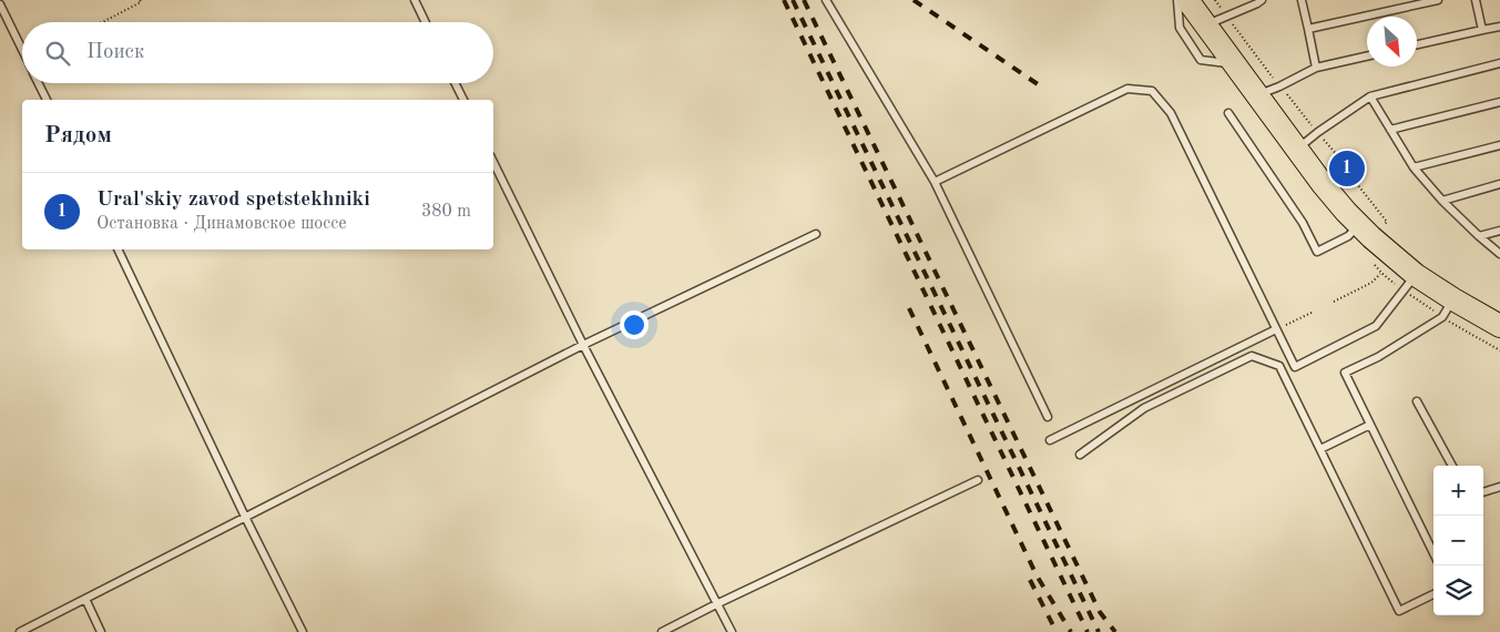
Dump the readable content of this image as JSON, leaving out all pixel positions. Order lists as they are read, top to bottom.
{
  "north": "bottom right",
  "page": {
    "search": "Поиск",
    "heading": "Рядом",
    "pins": "1",
    "list": [
      {
        "mark": "1",
        "name": "Ural'skiy zavod spetstekhniki",
        "note": "Остановка · Динамовское шоссе",
        "value": "380 m"
      }
    ],
    "map_buttons": ["+", "−"]
  }
}
